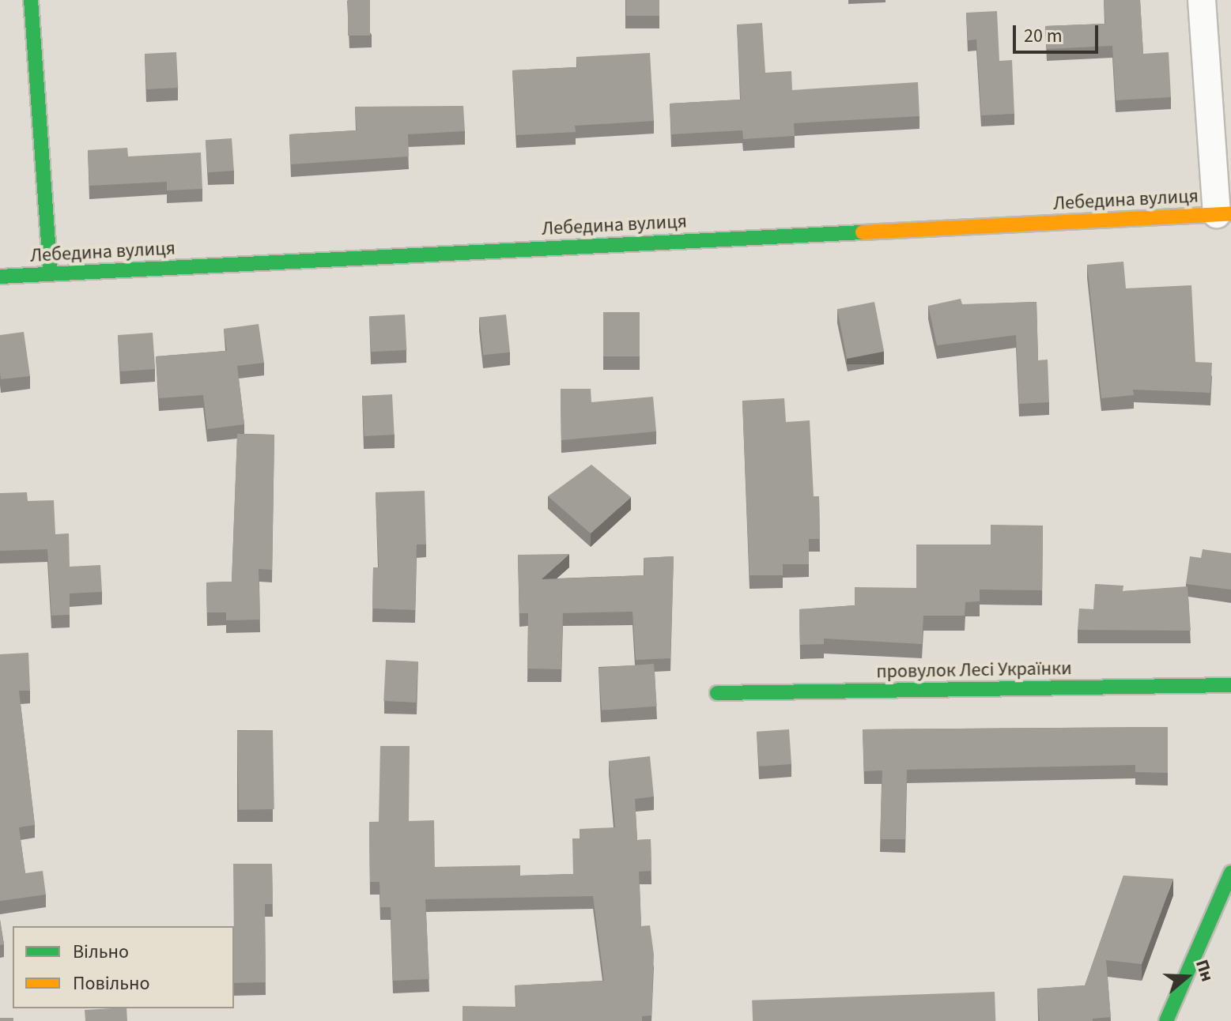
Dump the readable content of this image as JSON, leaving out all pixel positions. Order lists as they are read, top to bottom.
{
  "streets": {
    "street": ["Лебедина вулиця", "провулок Лесі Українки"]
  },
  "legend": ["Вільно", "Повільно"],
  "scale_bar": "20 m",
  "north": "right"
}
